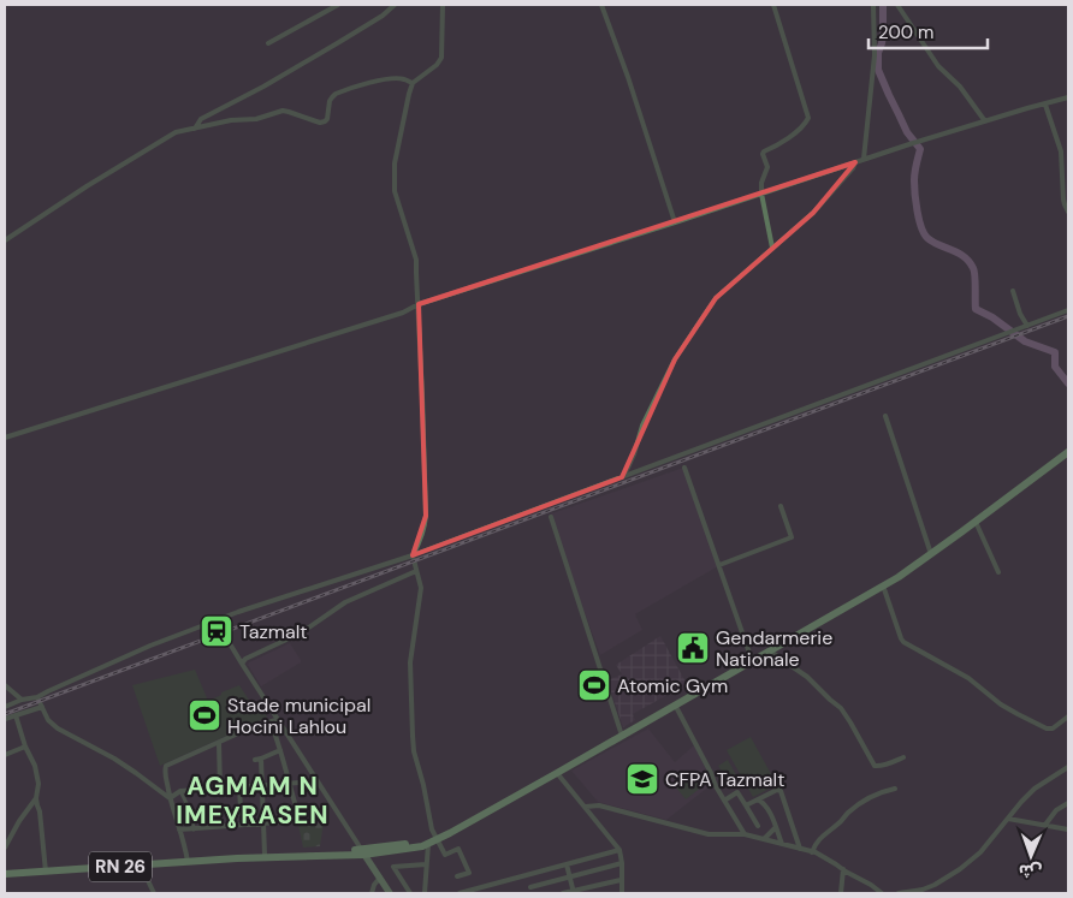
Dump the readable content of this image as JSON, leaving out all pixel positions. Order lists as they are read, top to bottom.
{
  "streets": {
    "main road": ["RN 26"]
  },
  "districts": ["AGMAM N IMEƔRASEN"],
  "places": {
    "station": ["Tazmalt"],
    "public building": ["Gendarmerie Nationale"],
    "sports": ["Atomic Gym", "Stade municipal Hocini Lahlou"],
    "school or university": ["CFPA Tazmalt"]
  },
  "scale_bar": "200 m",
  "north": "bottom"
}
